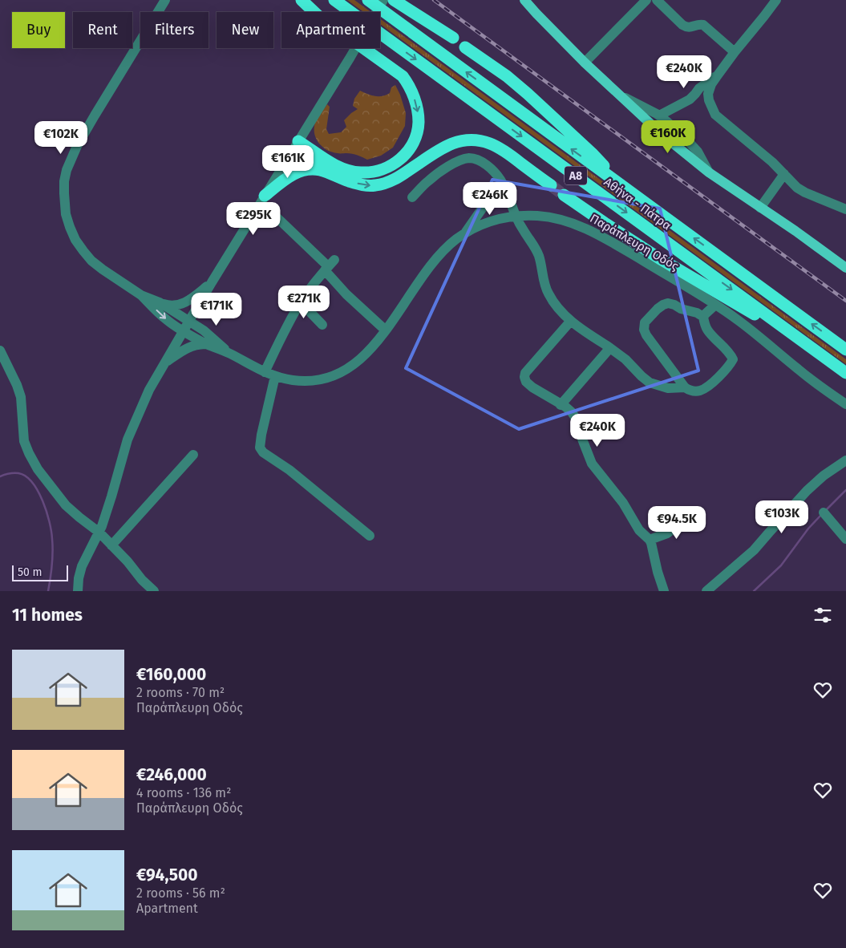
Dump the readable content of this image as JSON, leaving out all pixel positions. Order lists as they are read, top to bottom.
{
  "streets": {
    "highway": ["Α8", "Αθήνα - Πάτρα"],
    "street": ["Παράπλευρη Οδός"]
  },
  "scale_bar": "50 m",
  "page": {
    "chip": [
      "Buy",
      "Rent",
      "Filters",
      "New",
      "Apartment"
    ],
    "price": [
      "€240K",
      "€160K",
      "€102K",
      "€161K",
      "€246K",
      "€295K",
      "€271K",
      "€171K",
      "€240K",
      "€103K",
      "€94.5K"
    ],
    "scale": "50 m",
    "heading": "11 homes",
    "list": [
      {
        "name": "€160,000",
        "note": "2 rooms · 70 m² · Παράπλευρη Οδός"
      },
      {
        "name": "€246,000",
        "note": "4 rooms · 136 m² · Παράπλευρη Οδός"
      },
      {
        "name": "€94,500",
        "note": "2 rooms · 56 m² · Apartment"
      }
    ]
  }
}
